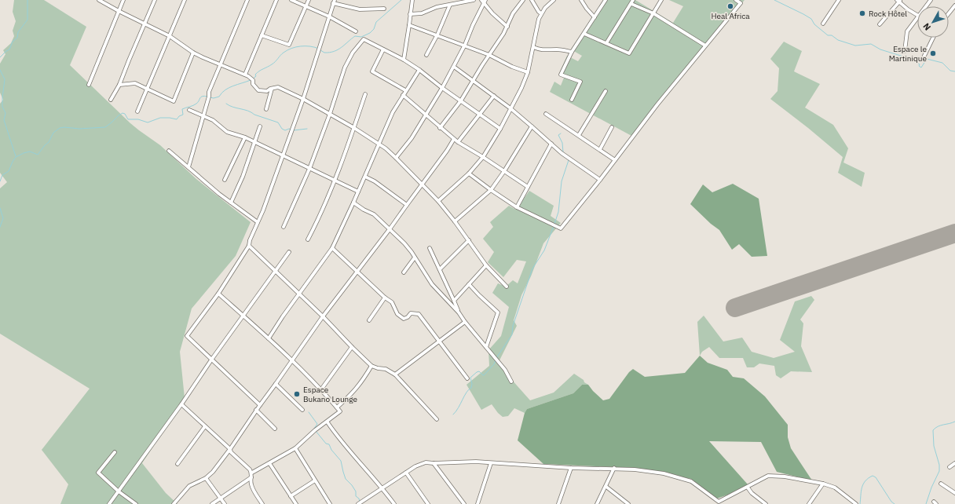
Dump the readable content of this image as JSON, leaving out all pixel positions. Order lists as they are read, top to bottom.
{
  "places": [
    "Heal Africa",
    "Rock Hôtel",
    "Espace le Martinique",
    "Espace Bukano Lounge"
  ],
  "north": "bottom left"
}
